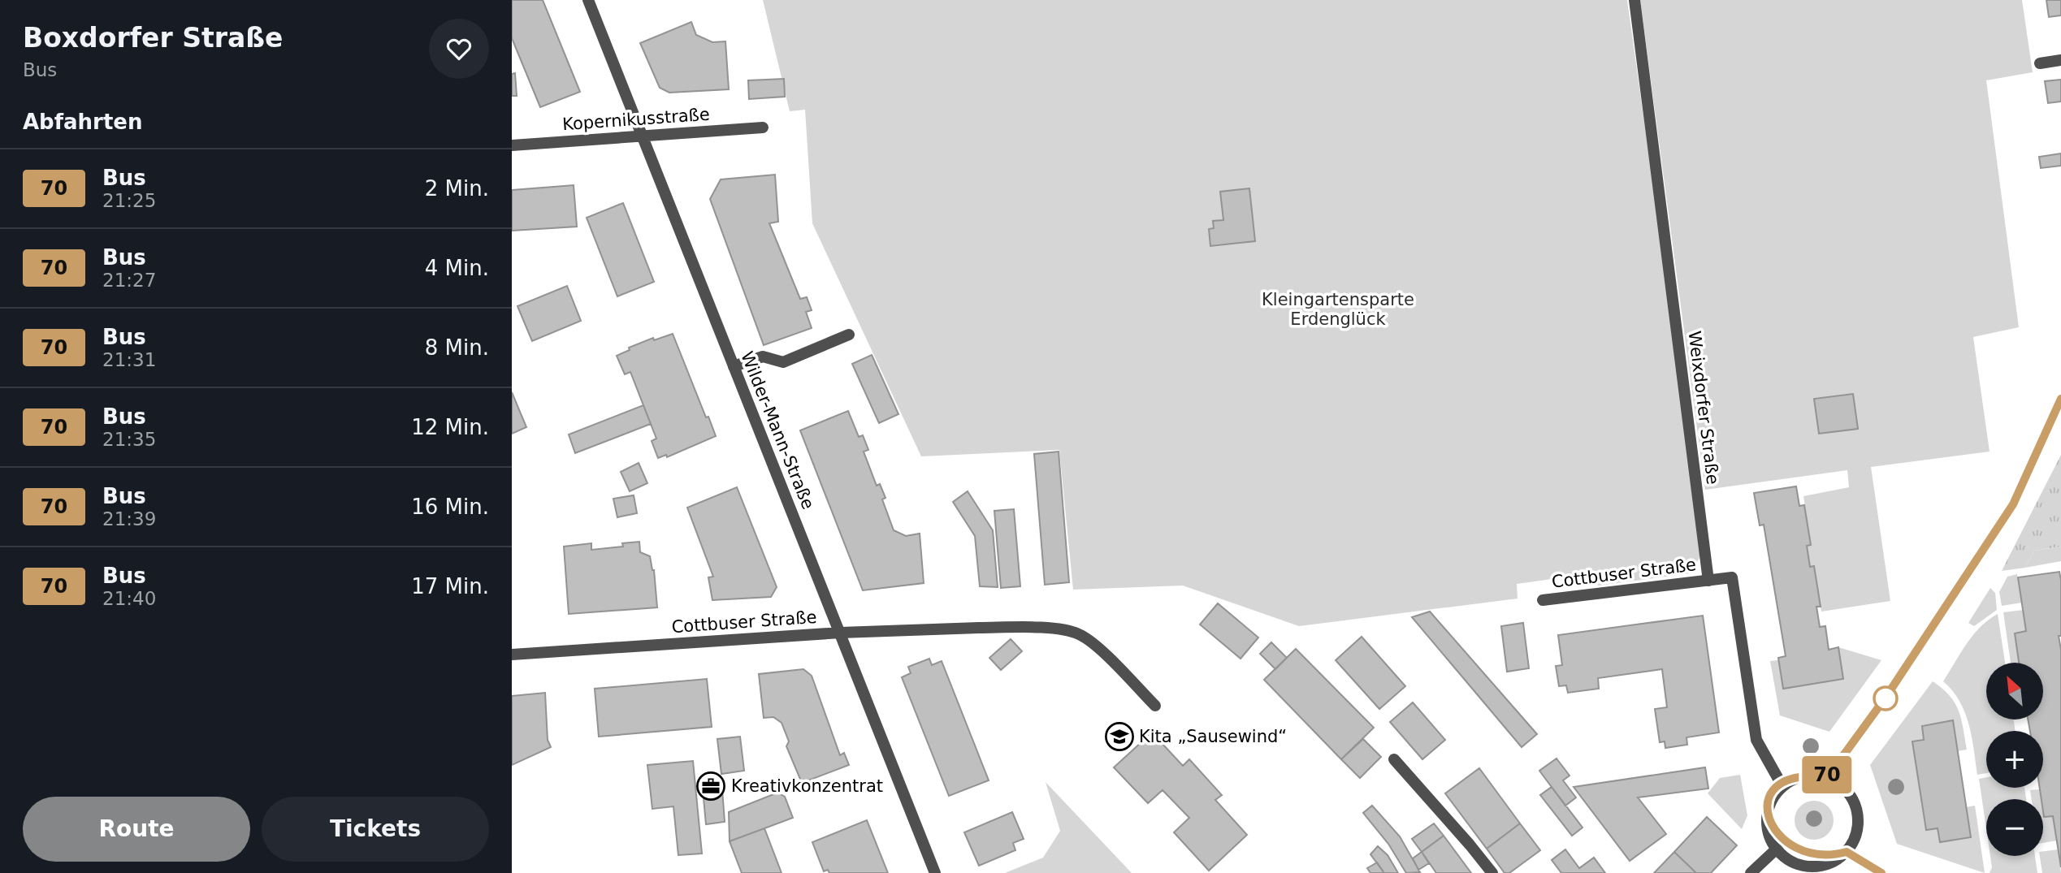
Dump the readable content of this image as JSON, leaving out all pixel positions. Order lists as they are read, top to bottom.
{
  "streets": {
    "street": [
      "Kopernikusstraße",
      "Weixdorfer Straße",
      "Wilder-Mann-Straße",
      "Cottbuser Straße"
    ]
  },
  "crossings": [
    ["Kopernikusstraße", "Wilder-Mann-Straße"],
    ["Weixdorfer Straße", "Cottbuser Straße"],
    ["Wilder-Mann-Straße", "Cottbuser Straße"]
  ],
  "parks": ["Kleingartensparte Erdenglück"],
  "places": {
    "school or university": ["Kita „Sausewind“"],
    "office": ["Kreativkonzentrat"]
  },
  "lines": ["bus line 70"],
  "north": "top left",
  "page": {
    "heading": [
      ["Boxdorfer Straße", "Bus"],
      "Abfahrten"
    ],
    "on_map": "70",
    "list": [
      {
        "mark": "70",
        "name": "Bus",
        "note": "21:25",
        "value": "2 Min."
      },
      {
        "mark": "70",
        "name": "Bus",
        "note": "21:27",
        "value": "4 Min."
      },
      {
        "mark": "70",
        "name": "Bus",
        "note": "21:31",
        "value": "8 Min."
      },
      {
        "mark": "70",
        "name": "Bus",
        "note": "21:35",
        "value": "12 Min."
      },
      {
        "mark": "70",
        "name": "Bus",
        "note": "21:39",
        "value": "16 Min."
      },
      {
        "mark": "70",
        "name": "Bus",
        "note": "21:40",
        "value": "17 Min."
      }
    ],
    "map_buttons": ["+", "−"],
    "buttons": ["Route", "Tickets"]
  }
}
